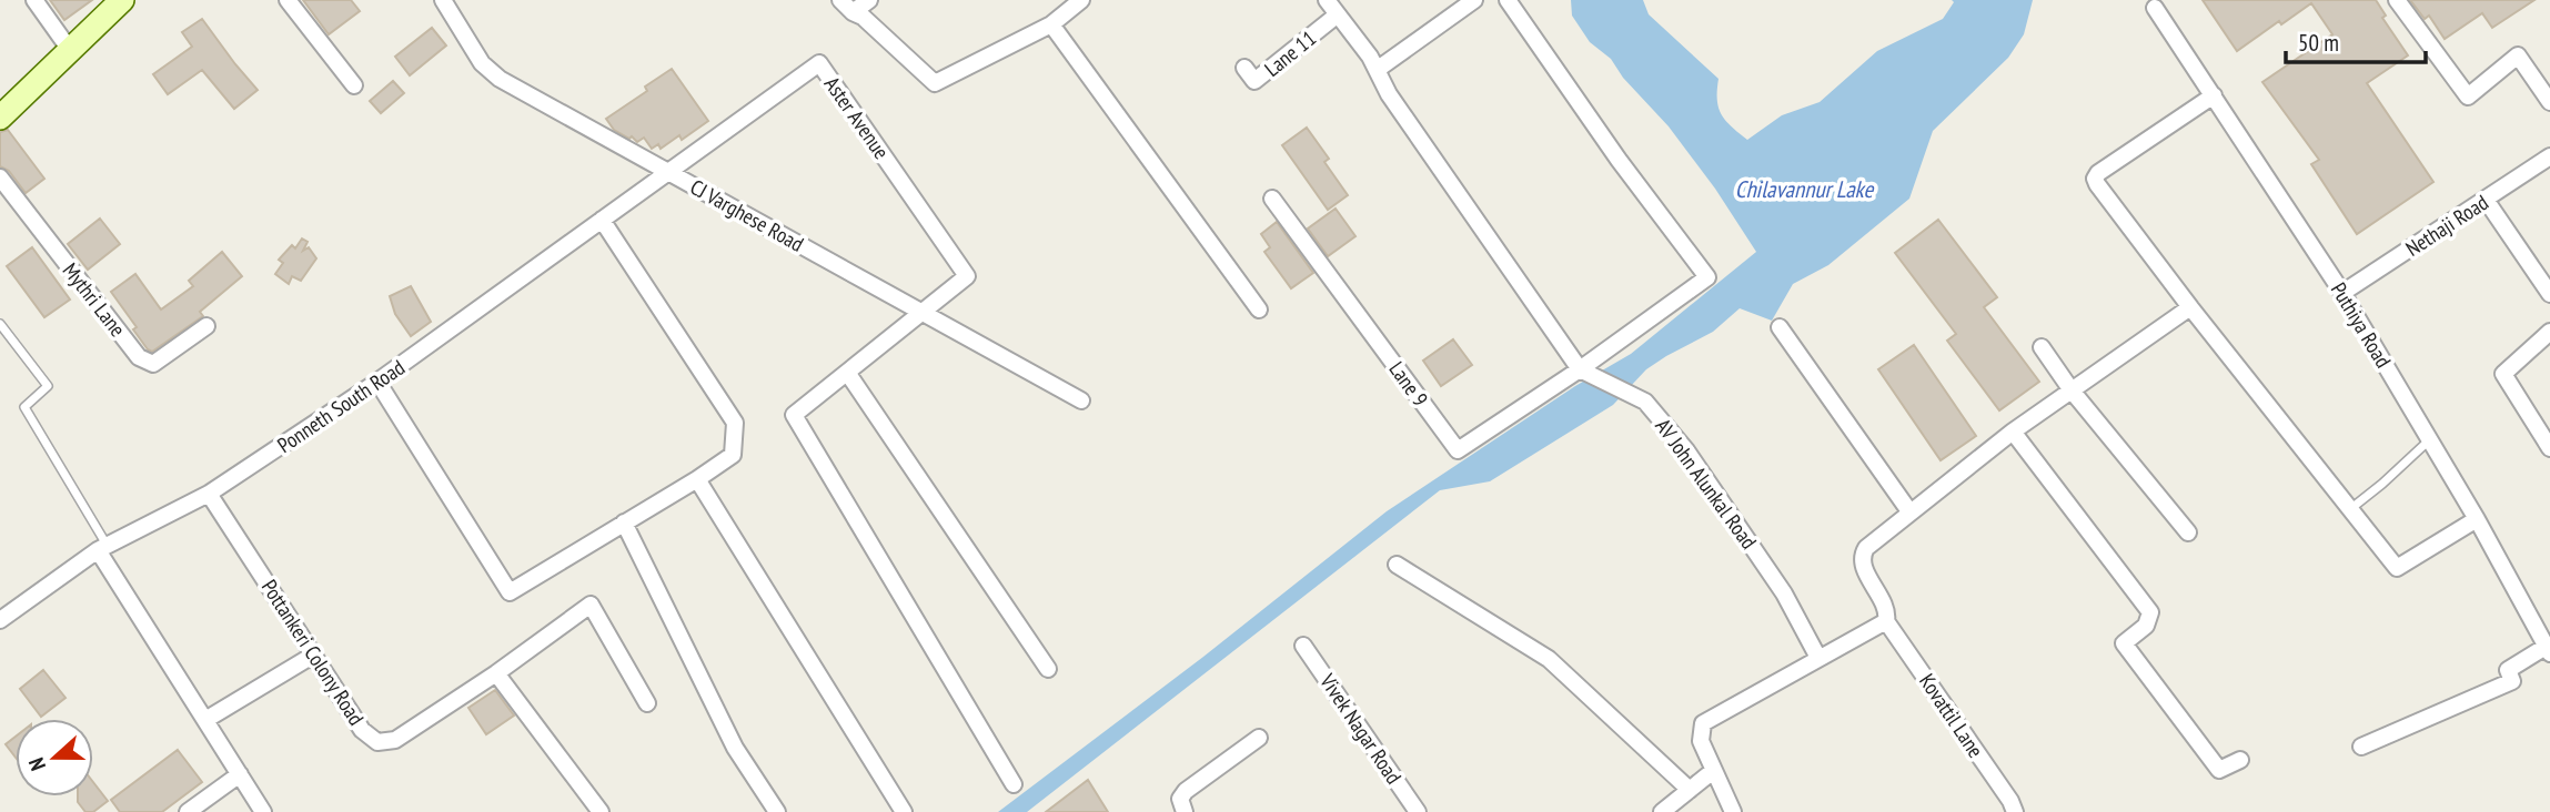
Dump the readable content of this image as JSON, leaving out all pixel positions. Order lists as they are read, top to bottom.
{
  "streets": {
    "street": [
      "Lane 11",
      "Aster Avenue",
      "CJ Varghese Road",
      "Nethaji Road",
      "Mythri Lane",
      "Puthiya Road",
      "Lane 9",
      "Ponneth South Road",
      "AV John Alunkal Road",
      "Pottankeri Colony Road",
      "Kovattil Lane",
      "Vivek Nagar Road"
    ]
  },
  "crossings": [
    ["Lane 11", "AV John Alunkal Road"],
    ["Aster Avenue", "CJ Varghese Road"],
    ["Aster Avenue", "Ponneth South Road"],
    ["CJ Varghese Road", "Ponneth South Road"],
    ["Nethaji Road", "Puthiya Road"],
    ["Lane 9", "AV John Alunkal Road"],
    ["Ponneth South Road", "Pottankeri Colony Road"]
  ],
  "water": ["Chilavannur Lake"],
  "scale_bar": "50 m",
  "north": "left"
}
